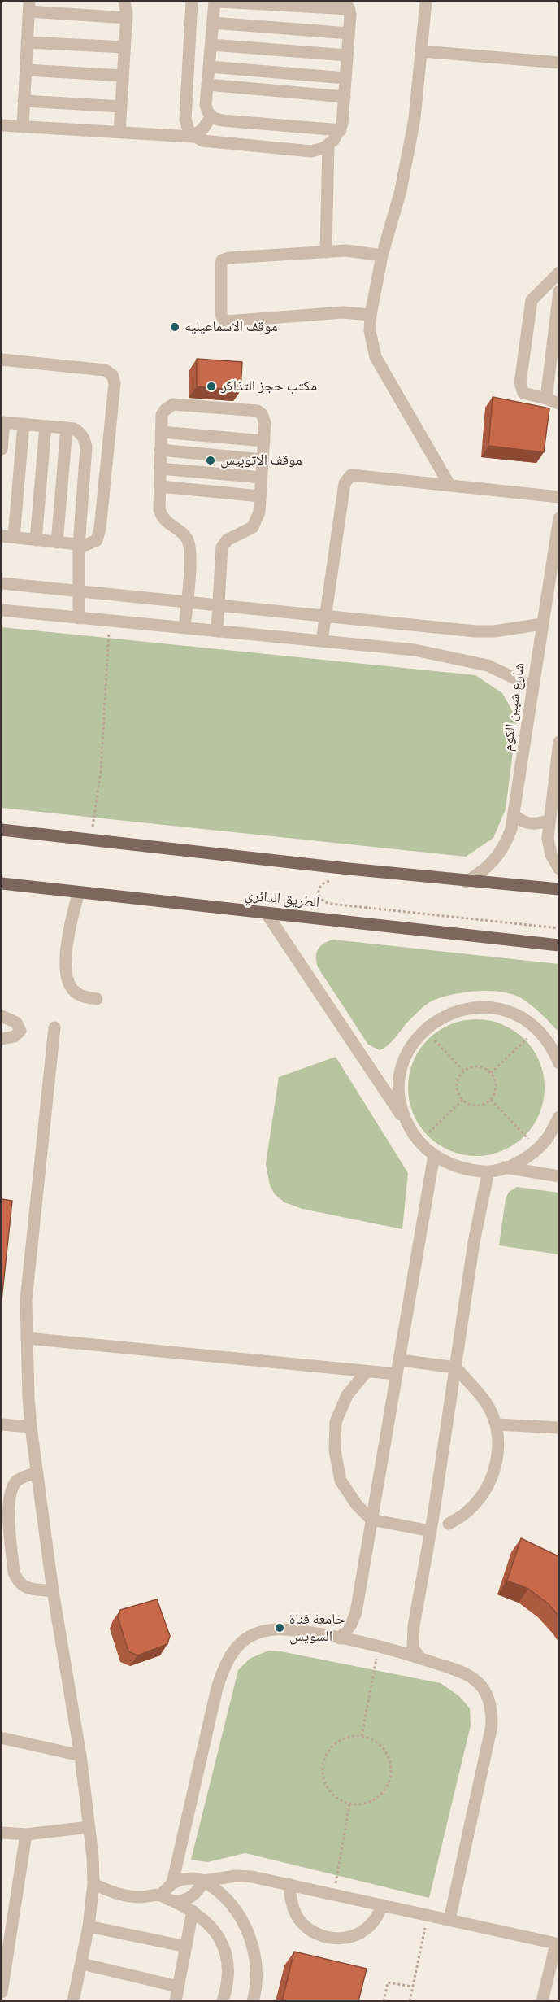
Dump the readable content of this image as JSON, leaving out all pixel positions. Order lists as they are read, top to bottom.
{
  "streets": {
    "main road": ["الطريق الدائري"],
    "street": ["شارع شبين الكوم"]
  },
  "places": [
    "موقف الاسماعيليه",
    "مكتب حجز التذاكر",
    "موقف الاتوبيس",
    "جامعة قناة السويس"
  ]
}
